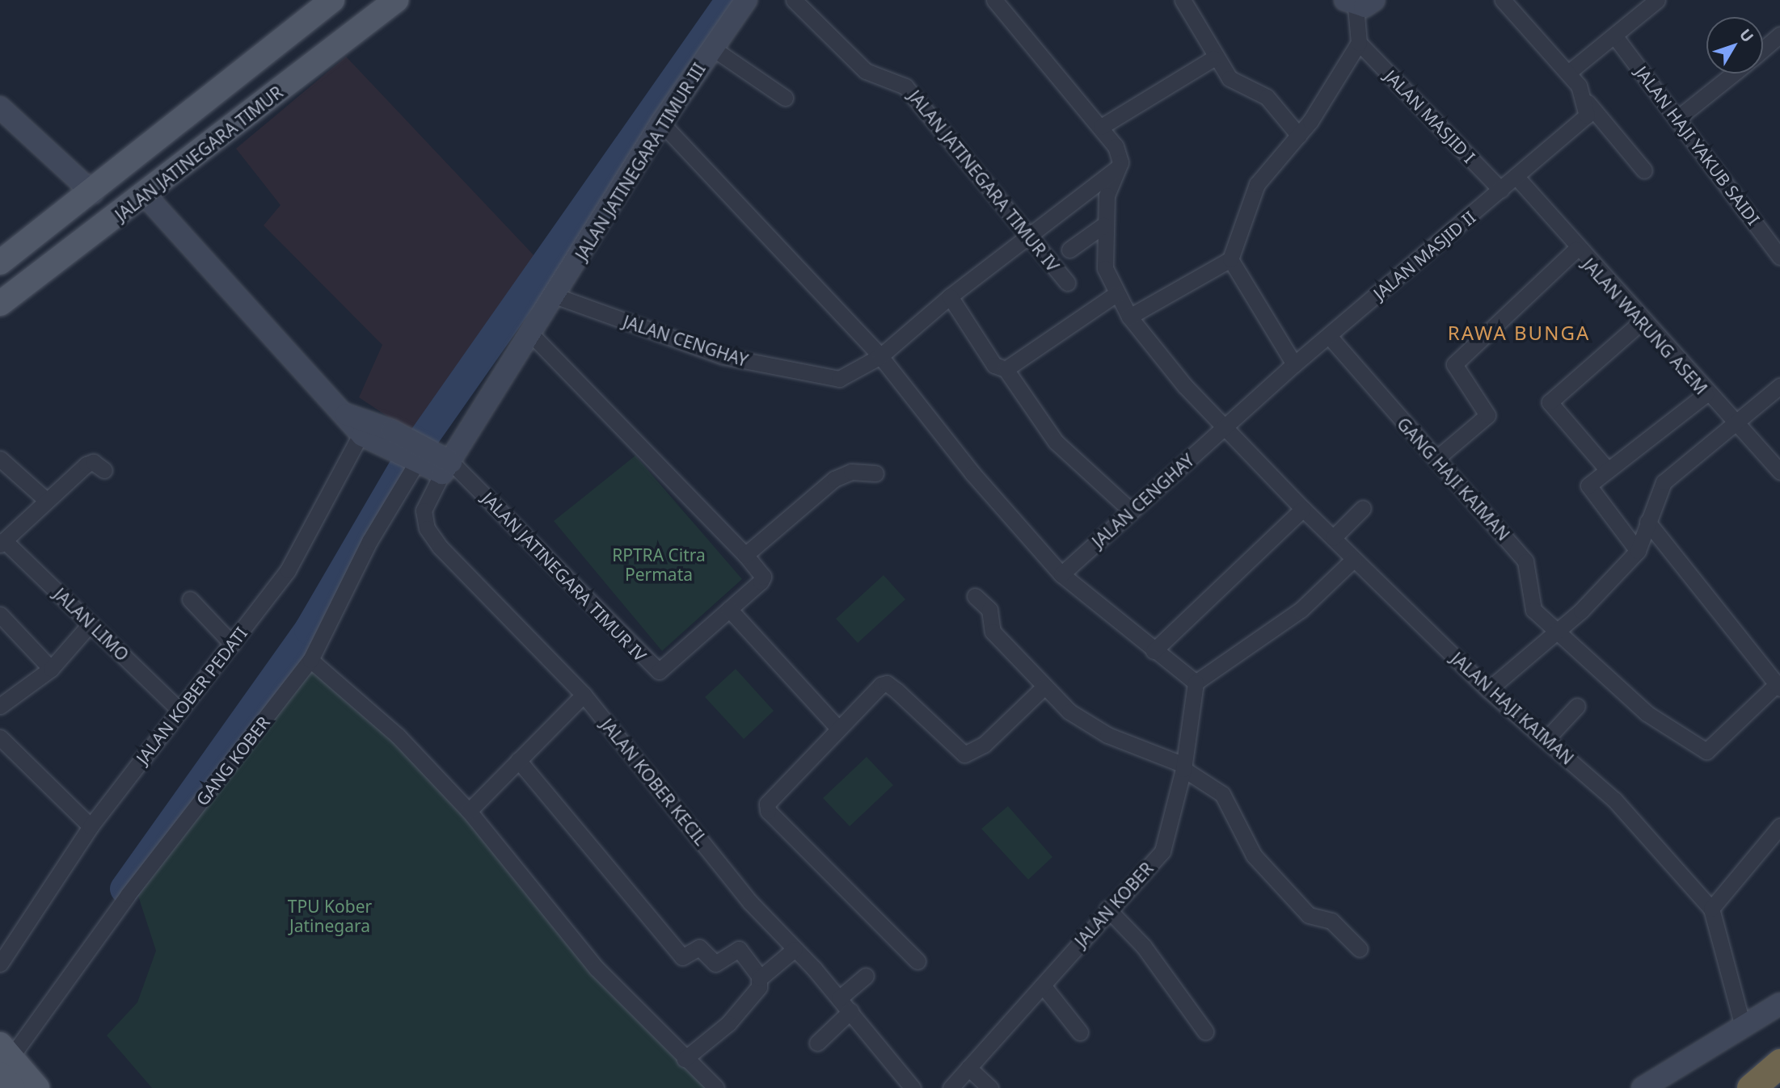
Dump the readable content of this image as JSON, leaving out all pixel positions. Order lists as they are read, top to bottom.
{
  "streets": {
    "main road": ["JALAN JATINEGARA TIMUR"],
    "street": [
      "JALAN MASJID I",
      "JALAN HAJI YAKUB SAIDI",
      "JALAN JATINEGARA TIMUR III",
      "JALAN JATINEGARA TIMUR IV",
      "JALAN MASJID II",
      "JALAN WARUNG ASEM",
      "JALAN CENGHAY",
      "GANG HAJI KAIMAN",
      "JALAN LIMO",
      "JALAN KOBER PEDATI",
      "JALAN HAJI KAIMAN",
      "GANG KOBER",
      "JALAN KOBER KECIL",
      "JALAN KOBER"
    ]
  },
  "crossings": [
    ["JALAN MASJID I", "JALAN MASJID II"],
    ["JALAN JATINEGARA TIMUR", "JALAN JATINEGARA TIMUR IV"],
    ["JALAN JATINEGARA TIMUR III", "JALAN CENGHAY"],
    ["JALAN JATINEGARA TIMUR IV", "JALAN CENGHAY"],
    ["JALAN JATINEGARA TIMUR IV", "JALAN KOBER PEDATI"],
    ["JALAN JATINEGARA TIMUR IV", "GANG KOBER"],
    ["JALAN JATINEGARA TIMUR IV", "JALAN KOBER KECIL"],
    ["JALAN MASJID II", "JALAN WARUNG ASEM"],
    ["JALAN MASJID II", "JALAN CENGHAY"],
    ["JALAN MASJID II", "GANG HAJI KAIMAN"],
    ["JALAN MASJID II", "JALAN HAJI KAIMAN"],
    ["JALAN CENGHAY", "JALAN HAJI KAIMAN"],
    ["JALAN LIMO", "JALAN KOBER PEDATI"]
  ],
  "districts": ["RAWA BUNGA"],
  "parks": ["RPTRA Citra Permata", "TPU Kober Jatinegara"],
  "north": "top right"
}
